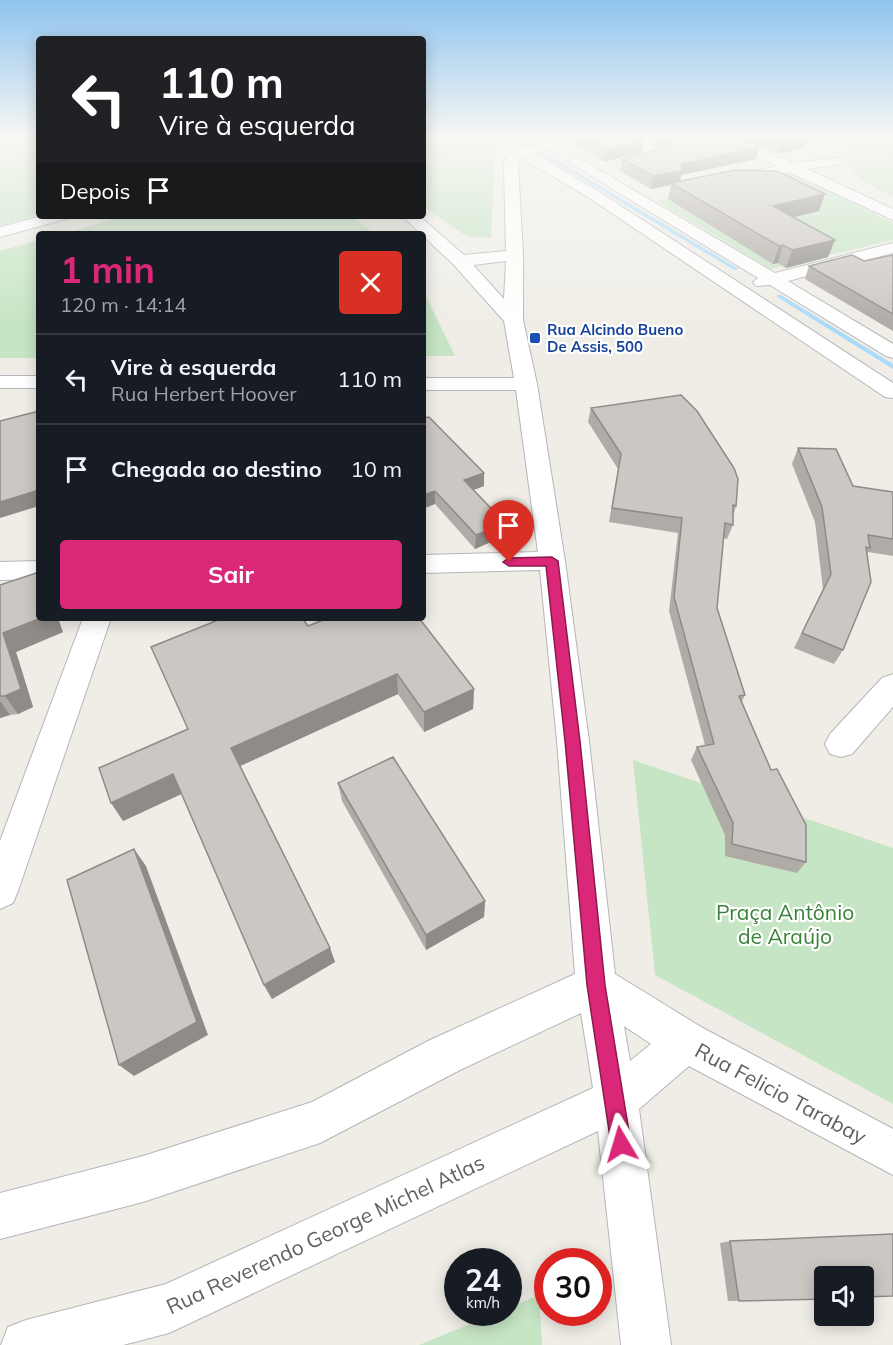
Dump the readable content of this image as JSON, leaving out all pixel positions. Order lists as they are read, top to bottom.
{
  "streets": {
    "street": ["Rua Felicio Tarabay", "Rua Reverendo George Michel Atlas"]
  },
  "crossings": [
    ["Rua Felicio Tarabay", "Rua Reverendo George Michel Atlas"]
  ],
  "parks": ["Praça Antônio de Araújo"],
  "places": {
    "transit": ["Rua Alcindo Bueno De Assis, 500"]
  },
  "page": {
    "turn": ["110 m", "Vire à esquerda"],
    "then": "Depois",
    "heading": ["1 min", "120 m · 14:14"],
    "list": [
      {
        "name": "Vire à esquerda",
        "note": "Rua Herbert Hoover",
        "value": "110 m"
      },
      {
        "name": "Chegada ao destino",
        "value": "10 m"
      }
    ],
    "buttons": "Sair",
    "speed": "24 km/h",
    "limit": "30"
  }
}
